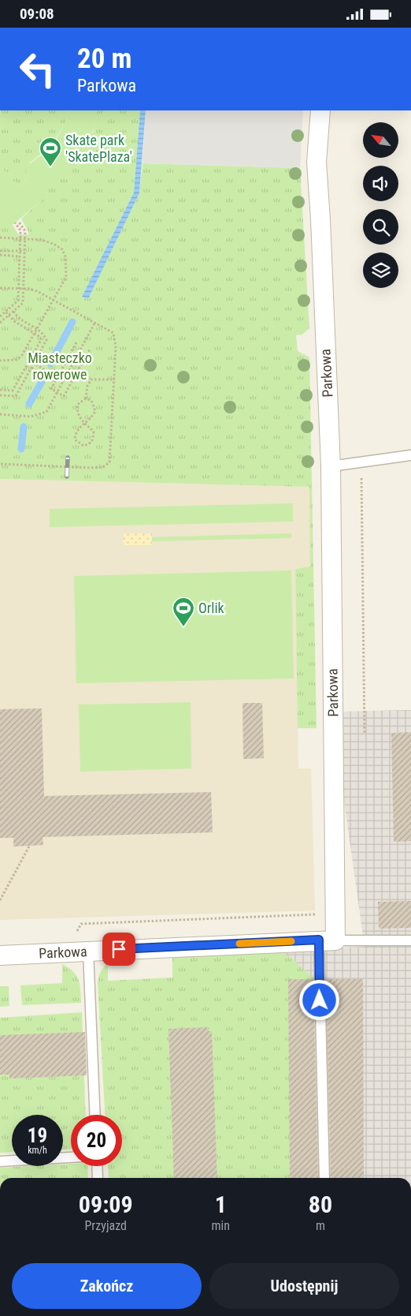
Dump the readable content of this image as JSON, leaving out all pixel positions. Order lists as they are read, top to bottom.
{
  "streets": {
    "street": ["Parkowa"]
  },
  "parks": ["Miasteczko rowerowe"],
  "places": {
    "sports": ["Skate park 'SkatePlaza'", "Orlik"]
  },
  "north": "top left",
  "page": {
    "status": "09:08",
    "turn": ["20 m", "Parkowa"],
    "speed": "19 km/h",
    "limit": "20",
    "eta": [
      "09:09",
      "Przyjazd",
      "1",
      "min",
      "80",
      "m"
    ],
    "buttons": ["Zakończ", "Udostępnij"]
  }
}
